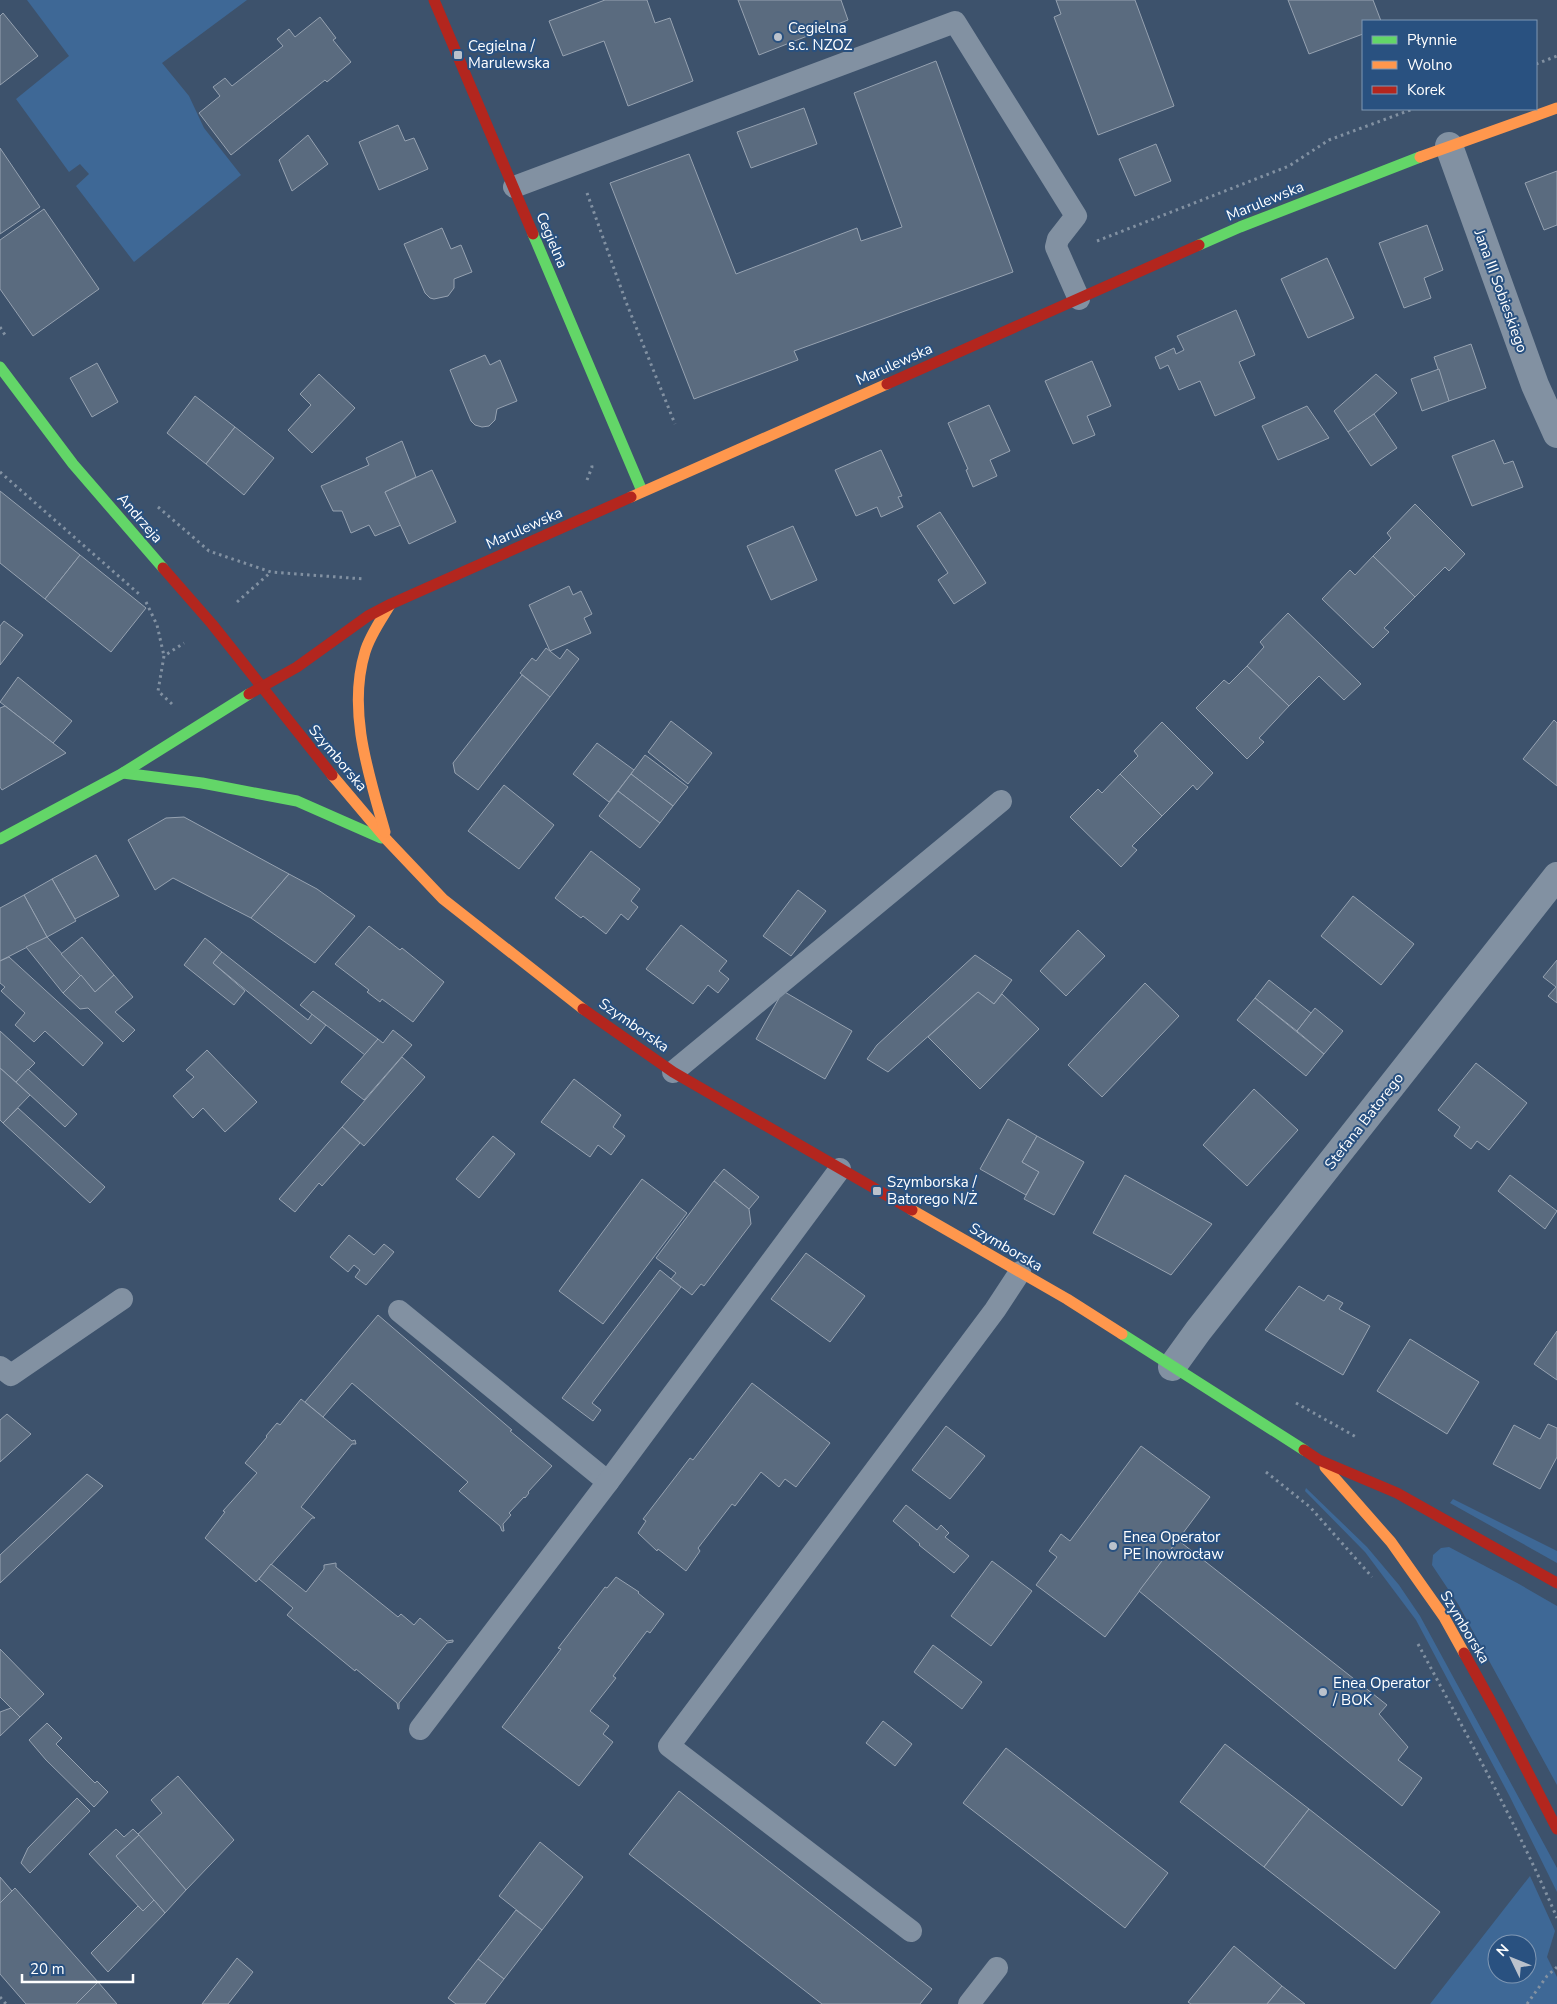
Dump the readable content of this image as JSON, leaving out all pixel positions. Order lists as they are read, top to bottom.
{
  "streets": {
    "street": [
      "Marulewska",
      "Cegielna",
      "Jana III Sobieskiego",
      "Andrzeja",
      "Szymborska",
      "Stefana Batorego"
    ]
  },
  "crossings": [
    ["Marulewska", "Cegielna"],
    ["Marulewska", "Jana III Sobieskiego"],
    ["Marulewska", "Andrzeja"],
    ["Marulewska", "Szymborska"],
    ["Andrzeja", "Szymborska"],
    ["Szymborska", "Stefana Batorego"]
  ],
  "places": {
    "other": ["Cegielna s.c. NZOZ", "Enea Operator PE Inowrocław", "Enea Operator / BOK"],
    "transit": ["Cegielna / Marulewska", "Szymborska / Batorego N/Ż"]
  },
  "legend": ["Płynnie", "Wolno", "Korek"],
  "scale_bar": "20 m",
  "north": "top left"
}
